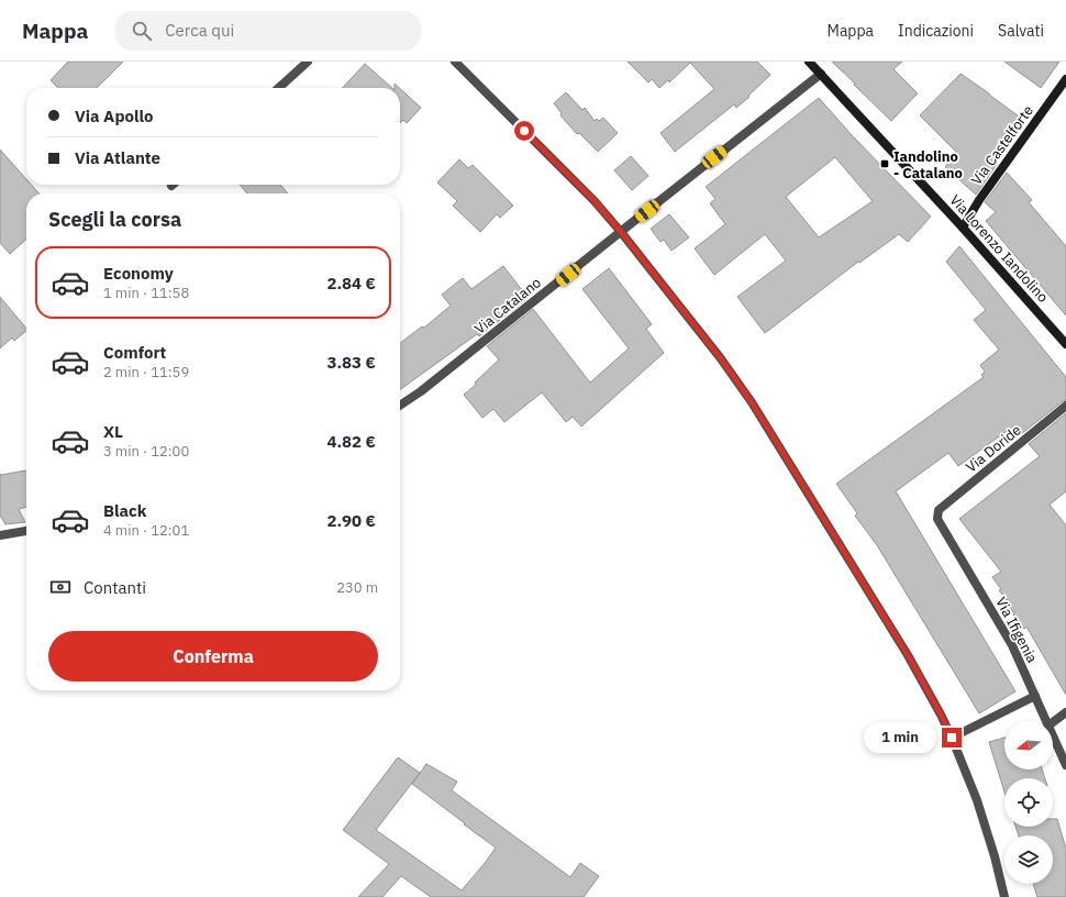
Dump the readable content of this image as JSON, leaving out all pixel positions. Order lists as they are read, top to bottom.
{
  "streets": {
    "main road": ["Via Castelforte", "Via Lorenzo Iandolino"],
    "street": ["Via Catalano", "Via Doride", "Via Ifigenia"]
  },
  "crossings": [
    ["Via Castelforte", "Via Lorenzo Iandolino"],
    ["Via Lorenzo Iandolino", "Via Catalano"],
    ["Via Doride", "Via Ifigenia"]
  ],
  "places": {
    "transit": ["Iandolino - Catalano"]
  },
  "north": "left",
  "page": {
    "header": "Mappa",
    "search": "Cerca qui",
    "nav": ["Mappa", "Indicazioni", "Salvati"],
    "banner": ["Via Apollo", "Via Atlante"],
    "heading": "Scegli la corsa",
    "list": [
      {
        "name": "Economy",
        "note": "1 min · 11:58",
        "value": "2.84 €"
      },
      {
        "name": "Comfort",
        "note": "2 min · 11:59",
        "value": "3.83 €"
      },
      {
        "name": "XL",
        "note": "3 min · 12:00",
        "value": "4.82 €"
      },
      {
        "name": "Black",
        "note": "4 min · 12:01",
        "value": "2.90 €"
      }
    ],
    "pay": ["Contanti", "230 m"],
    "buttons": "Conferma",
    "bubble": "1 min"
  }
}
